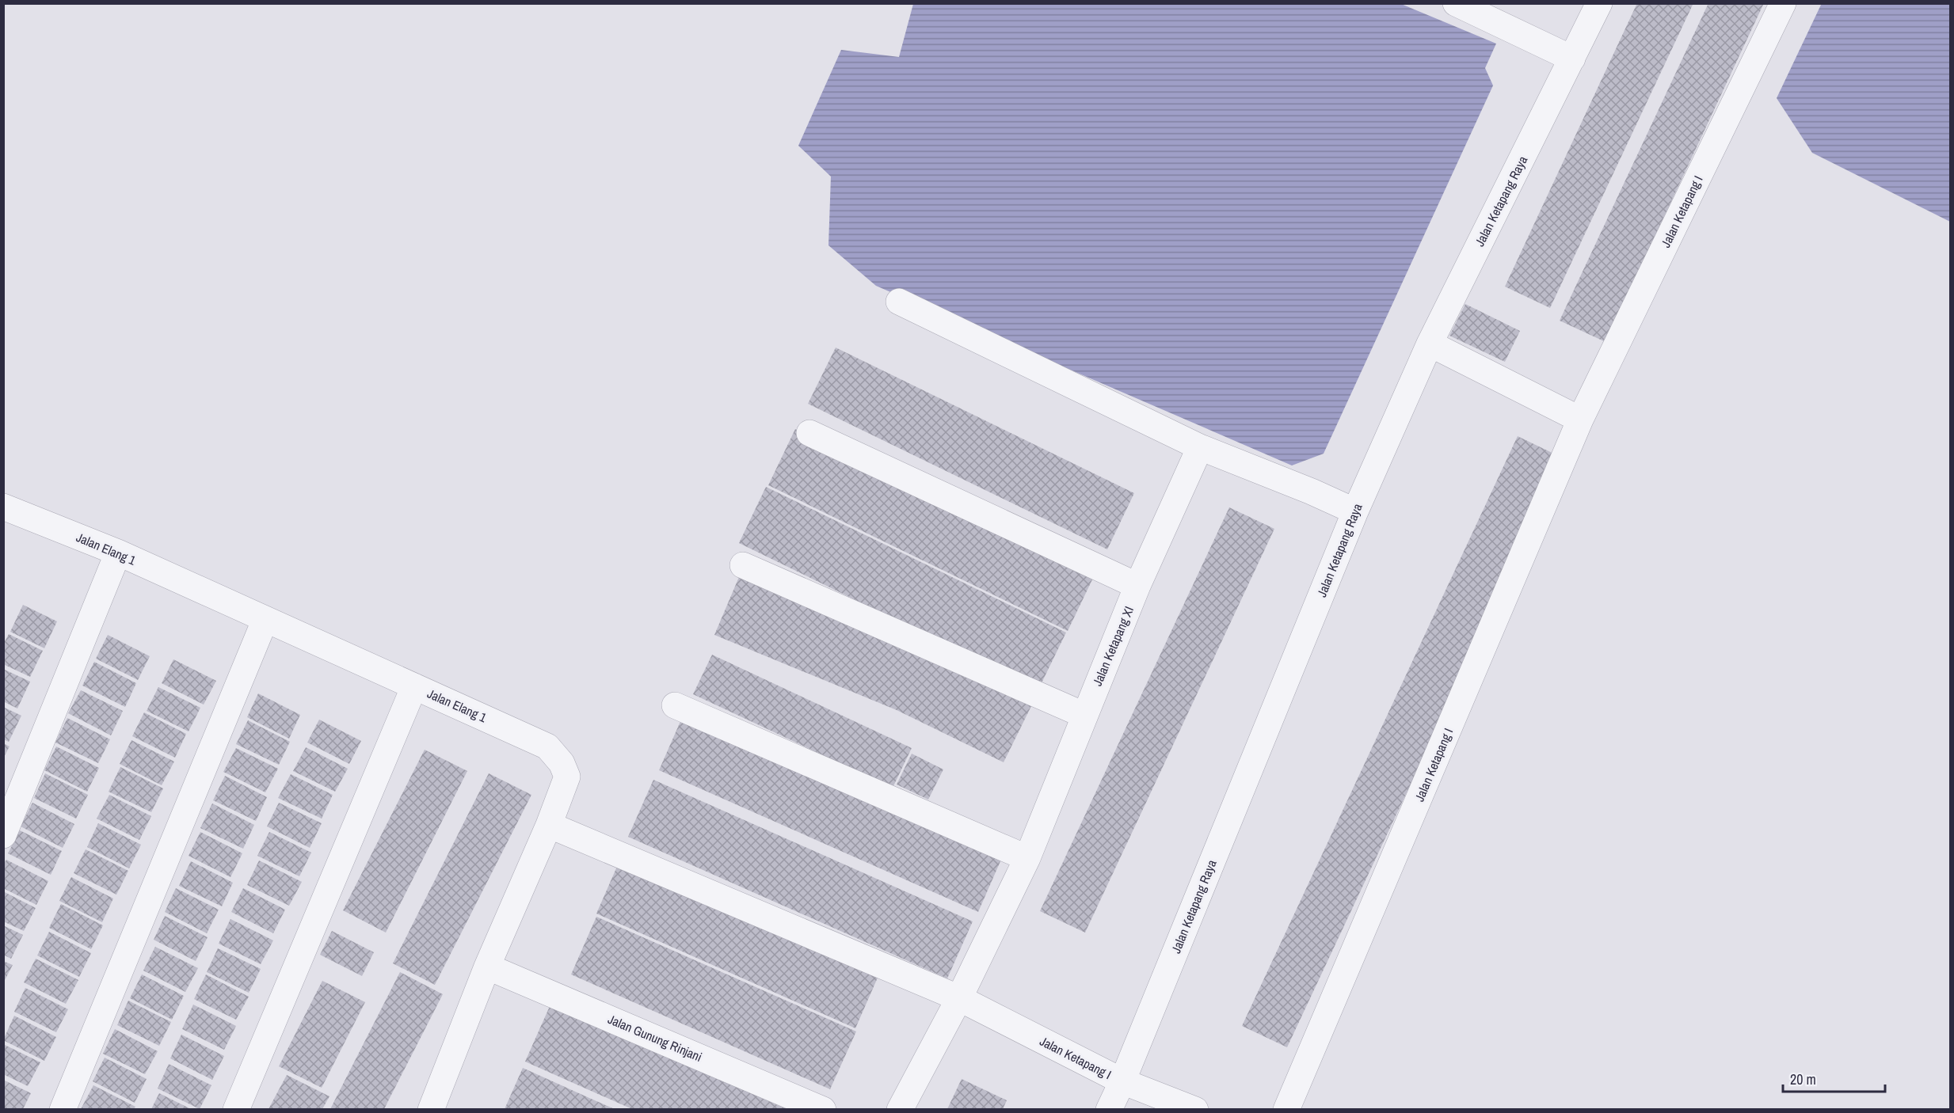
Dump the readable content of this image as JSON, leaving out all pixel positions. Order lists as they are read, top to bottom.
{
  "streets": {
    "street": [
      "Jalan Ketapang Raya",
      "Jalan Ketapang I",
      "Jalan Elang 1",
      "Jalan Ketapang XI",
      "Jalan Gunung Rinjani"
    ]
  },
  "crossings": [
    ["Jalan Ketapang Raya", "Jalan Ketapang I"],
    ["Jalan Ketapang I", "Jalan Elang 1"],
    ["Jalan Ketapang I", "Jalan Ketapang XI"],
    ["Jalan Elang 1", "Jalan Gunung Rinjani"]
  ],
  "scale_bar": "20 m"
}
